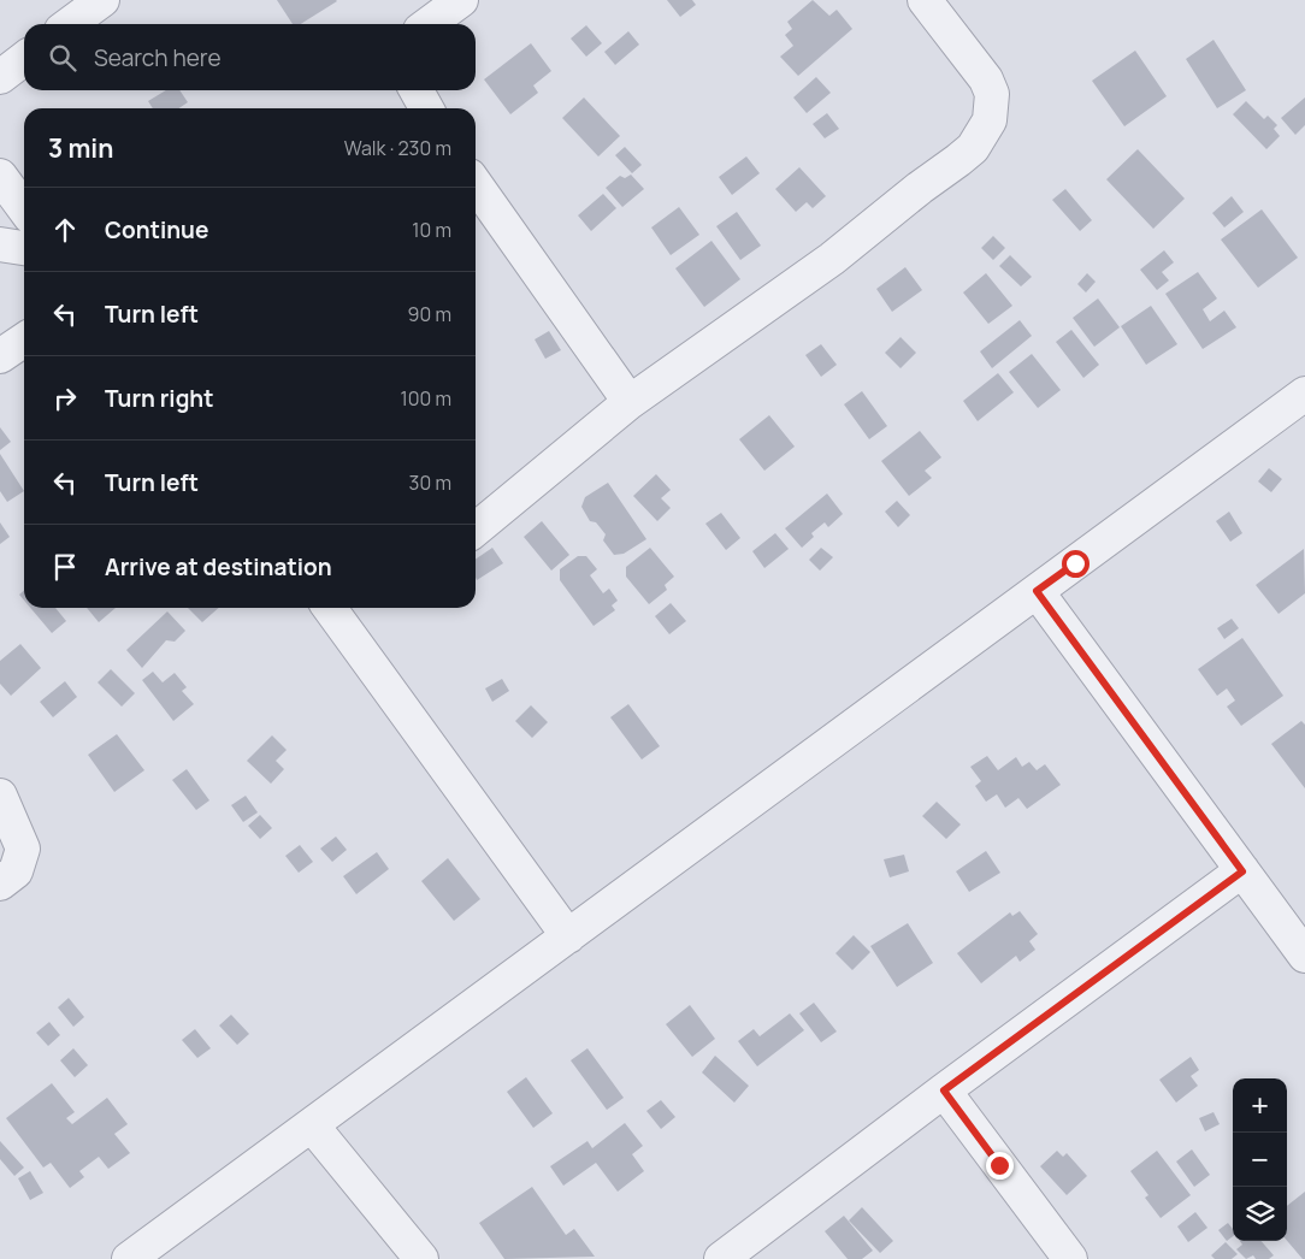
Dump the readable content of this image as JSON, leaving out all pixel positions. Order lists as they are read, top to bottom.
{
  "page": {
    "search": "Search here",
    "heading": ["3 min", "Walk · 230 m"],
    "list": [
      ["Continue", "10 m"],
      ["Turn left", "90 m"],
      ["Turn right", "100 m"],
      ["Turn left", "30 m"],
      "Arrive at destination"
    ],
    "map_buttons": ["+", "−"]
  }
}
